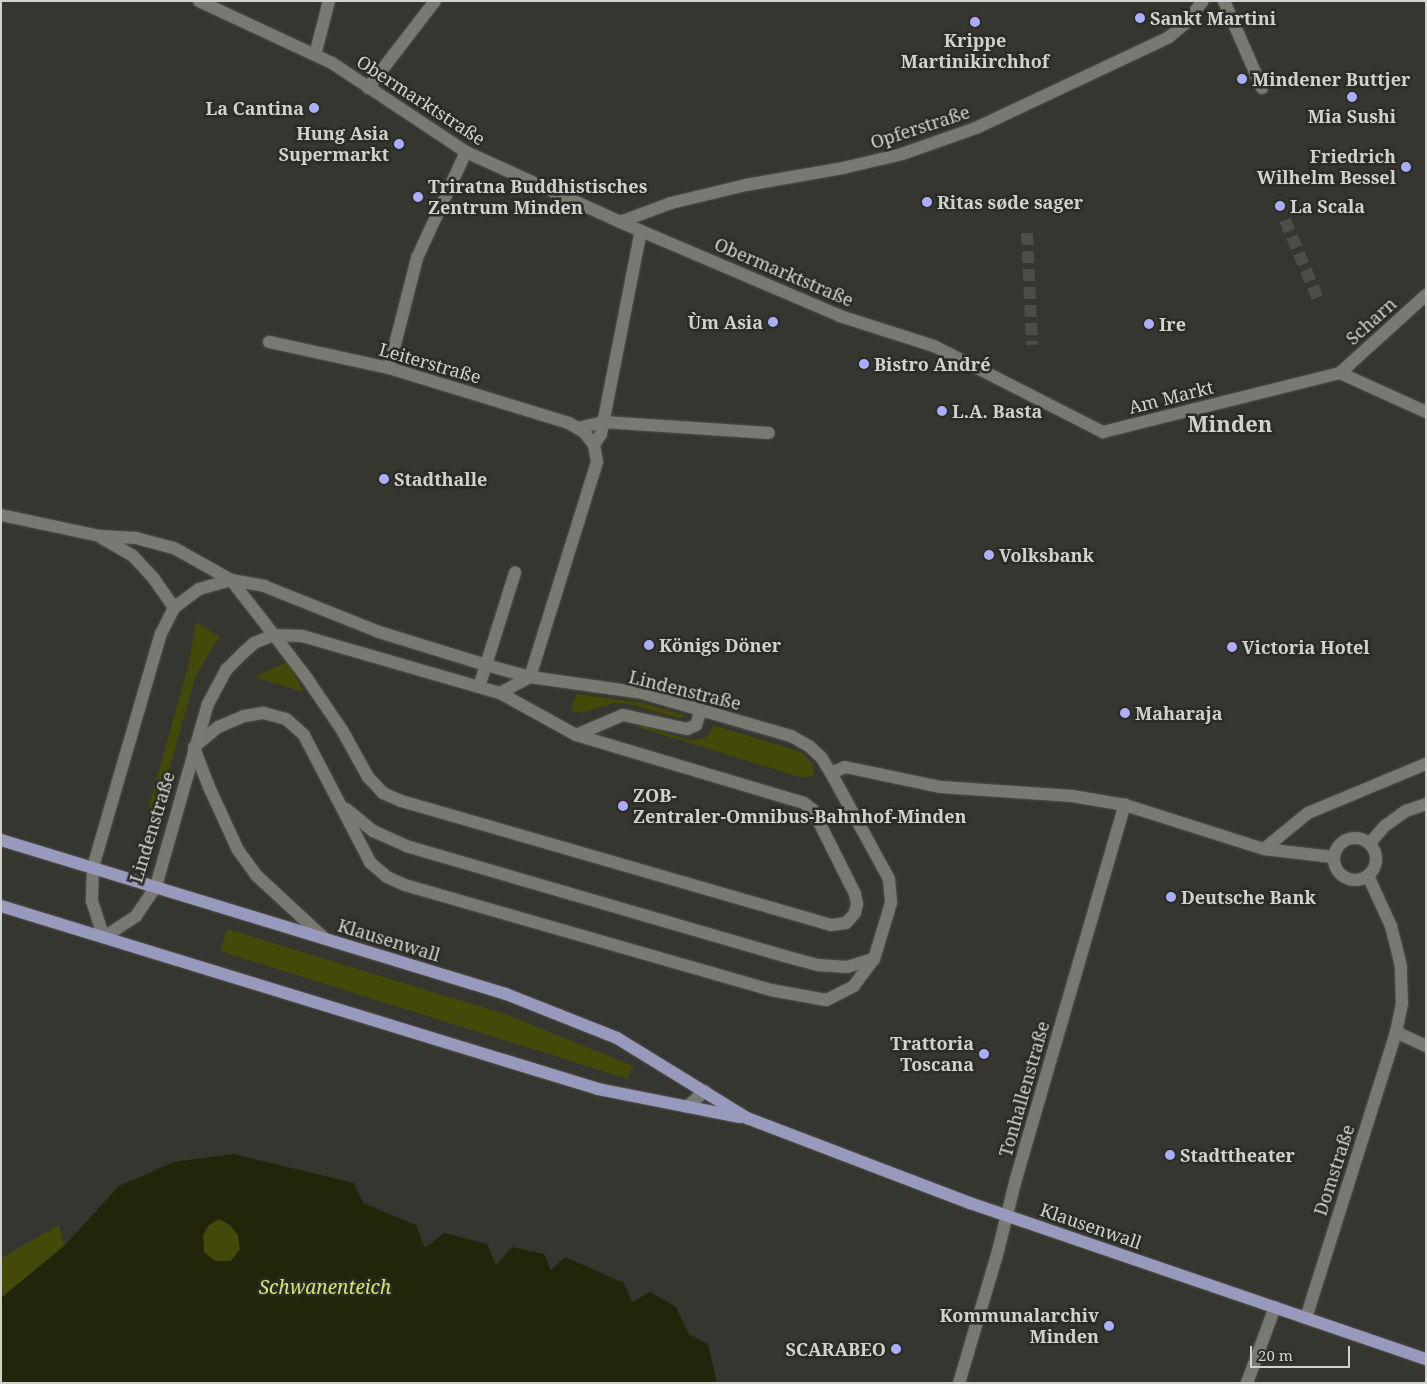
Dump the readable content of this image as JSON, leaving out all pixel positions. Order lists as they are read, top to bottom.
{
  "streets": {
    "main road": ["Klausenwall"],
    "street": [
      "Obermarktstraße",
      "Opferstraße",
      "Scharn",
      "Leiterstraße",
      "Am Markt",
      "Lindenstraße",
      "Tonhallenstraße",
      "Domstraße"
    ]
  },
  "crossings": [
    ["Obermarktstraße", "Opferstraße"],
    ["Obermarktstraße", "Am Markt"],
    ["Scharn", "Am Markt"],
    ["Lindenstraße", "Klausenwall"],
    ["Klausenwall", "Tonhallenstraße"],
    ["Klausenwall", "Domstraße"]
  ],
  "districts": ["Minden"],
  "water": ["Schwanenteich"],
  "places": [
    "Sankt Martini",
    "Krippe Martinikirchhof",
    "Mindener Buttjer",
    "Mia Sushi",
    "La Cantina",
    "Hung Asia Supermarkt",
    "Friedrich Wilhelm Bessel",
    "Triratna Buddhistisches Zentrum Minden",
    "Ritas søde sager",
    "La Scala",
    "Ùm Asia",
    "Ire",
    "Bistro André",
    "L.A. Basta",
    "Stadthalle",
    "Volksbank",
    "Königs Döner",
    "Victoria Hotel",
    "Maharaja",
    "ZOB- Zentraler-Omnibus-Bahnhof-Minden",
    "Deutsche Bank",
    "Trattoria Toscana",
    "Stadttheater",
    "Kommunalarchiv Minden",
    "SCARABEO"
  ],
  "scale_bar": "20 m"
}
